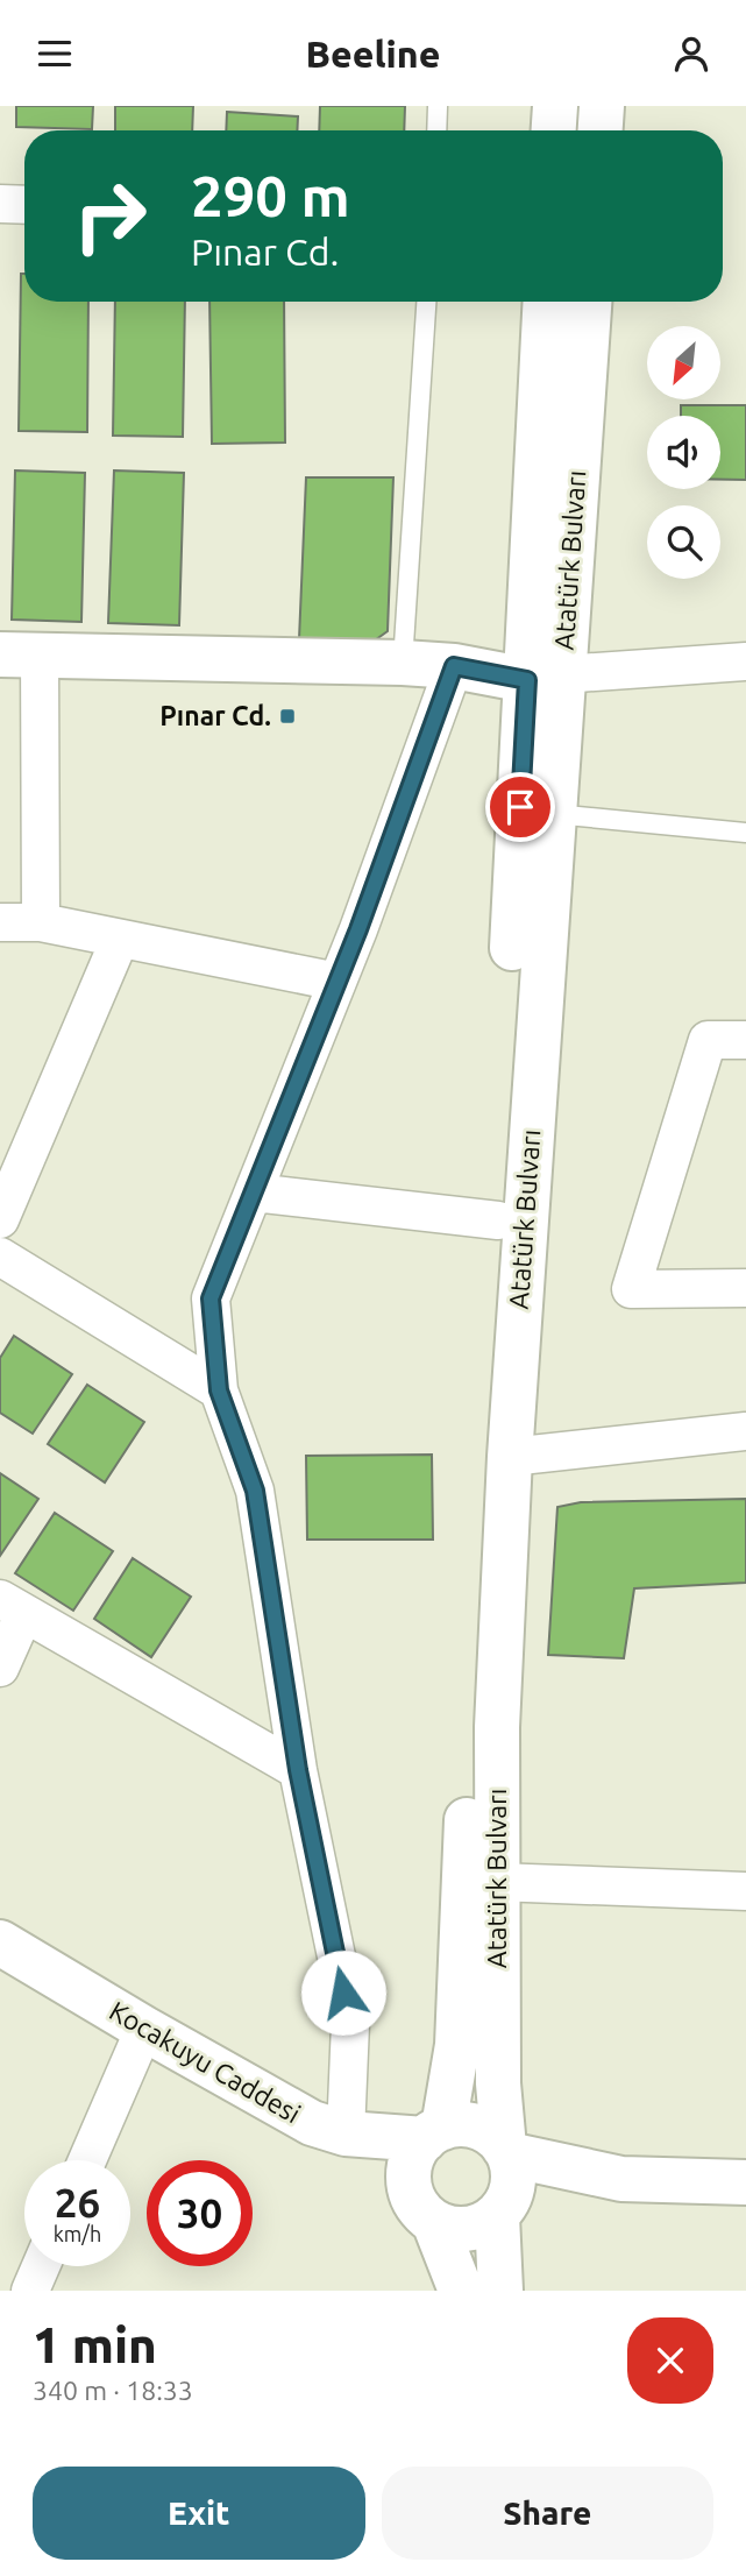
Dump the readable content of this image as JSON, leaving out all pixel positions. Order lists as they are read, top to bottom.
{
  "streets": {
    "main road": ["Atatürk Bulvarı", "Kocakuyu Caddesi"]
  },
  "crossings": [
    ["Atatürk Bulvarı", "Kocakuyu Caddesi"]
  ],
  "places": {
    "transit": ["Pınar Cd."]
  },
  "north": "bottom left",
  "page": {
    "header": "Beeline",
    "turn": ["290 m", "Pınar Cd."],
    "speed": "26 km/h",
    "limit": "30",
    "heading": ["1 min", "340 m · 18:33"],
    "buttons": ["Exit", "Share"]
  }
}
